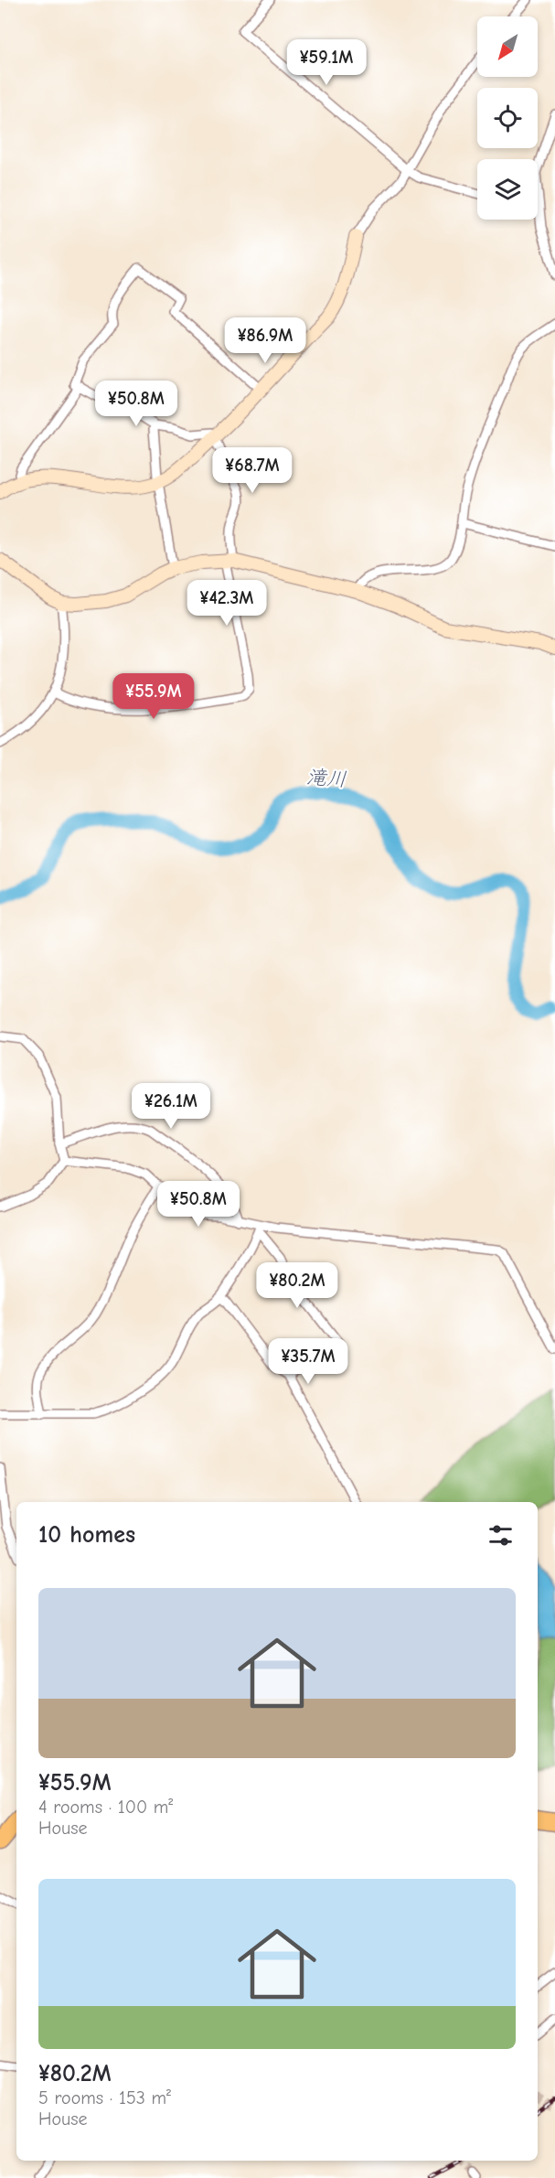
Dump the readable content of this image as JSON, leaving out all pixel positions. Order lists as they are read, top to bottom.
{
  "water": ["滝川"],
  "north": "bottom left",
  "page": {
    "price": [
      "¥59.1M",
      "¥86.9M",
      "¥50.8M",
      "¥68.7M",
      "¥42.3M",
      "¥55.9M",
      "¥26.1M",
      "¥50.8M",
      "¥80.2M",
      "¥35.7M"
    ],
    "heading": "10 homes",
    "list": [
      {
        "name": "¥55.9M",
        "note": "4 rooms · 100 m² · House"
      },
      {
        "name": "¥80.2M",
        "note": "5 rooms · 153 m² · House"
      }
    ]
  }
}
